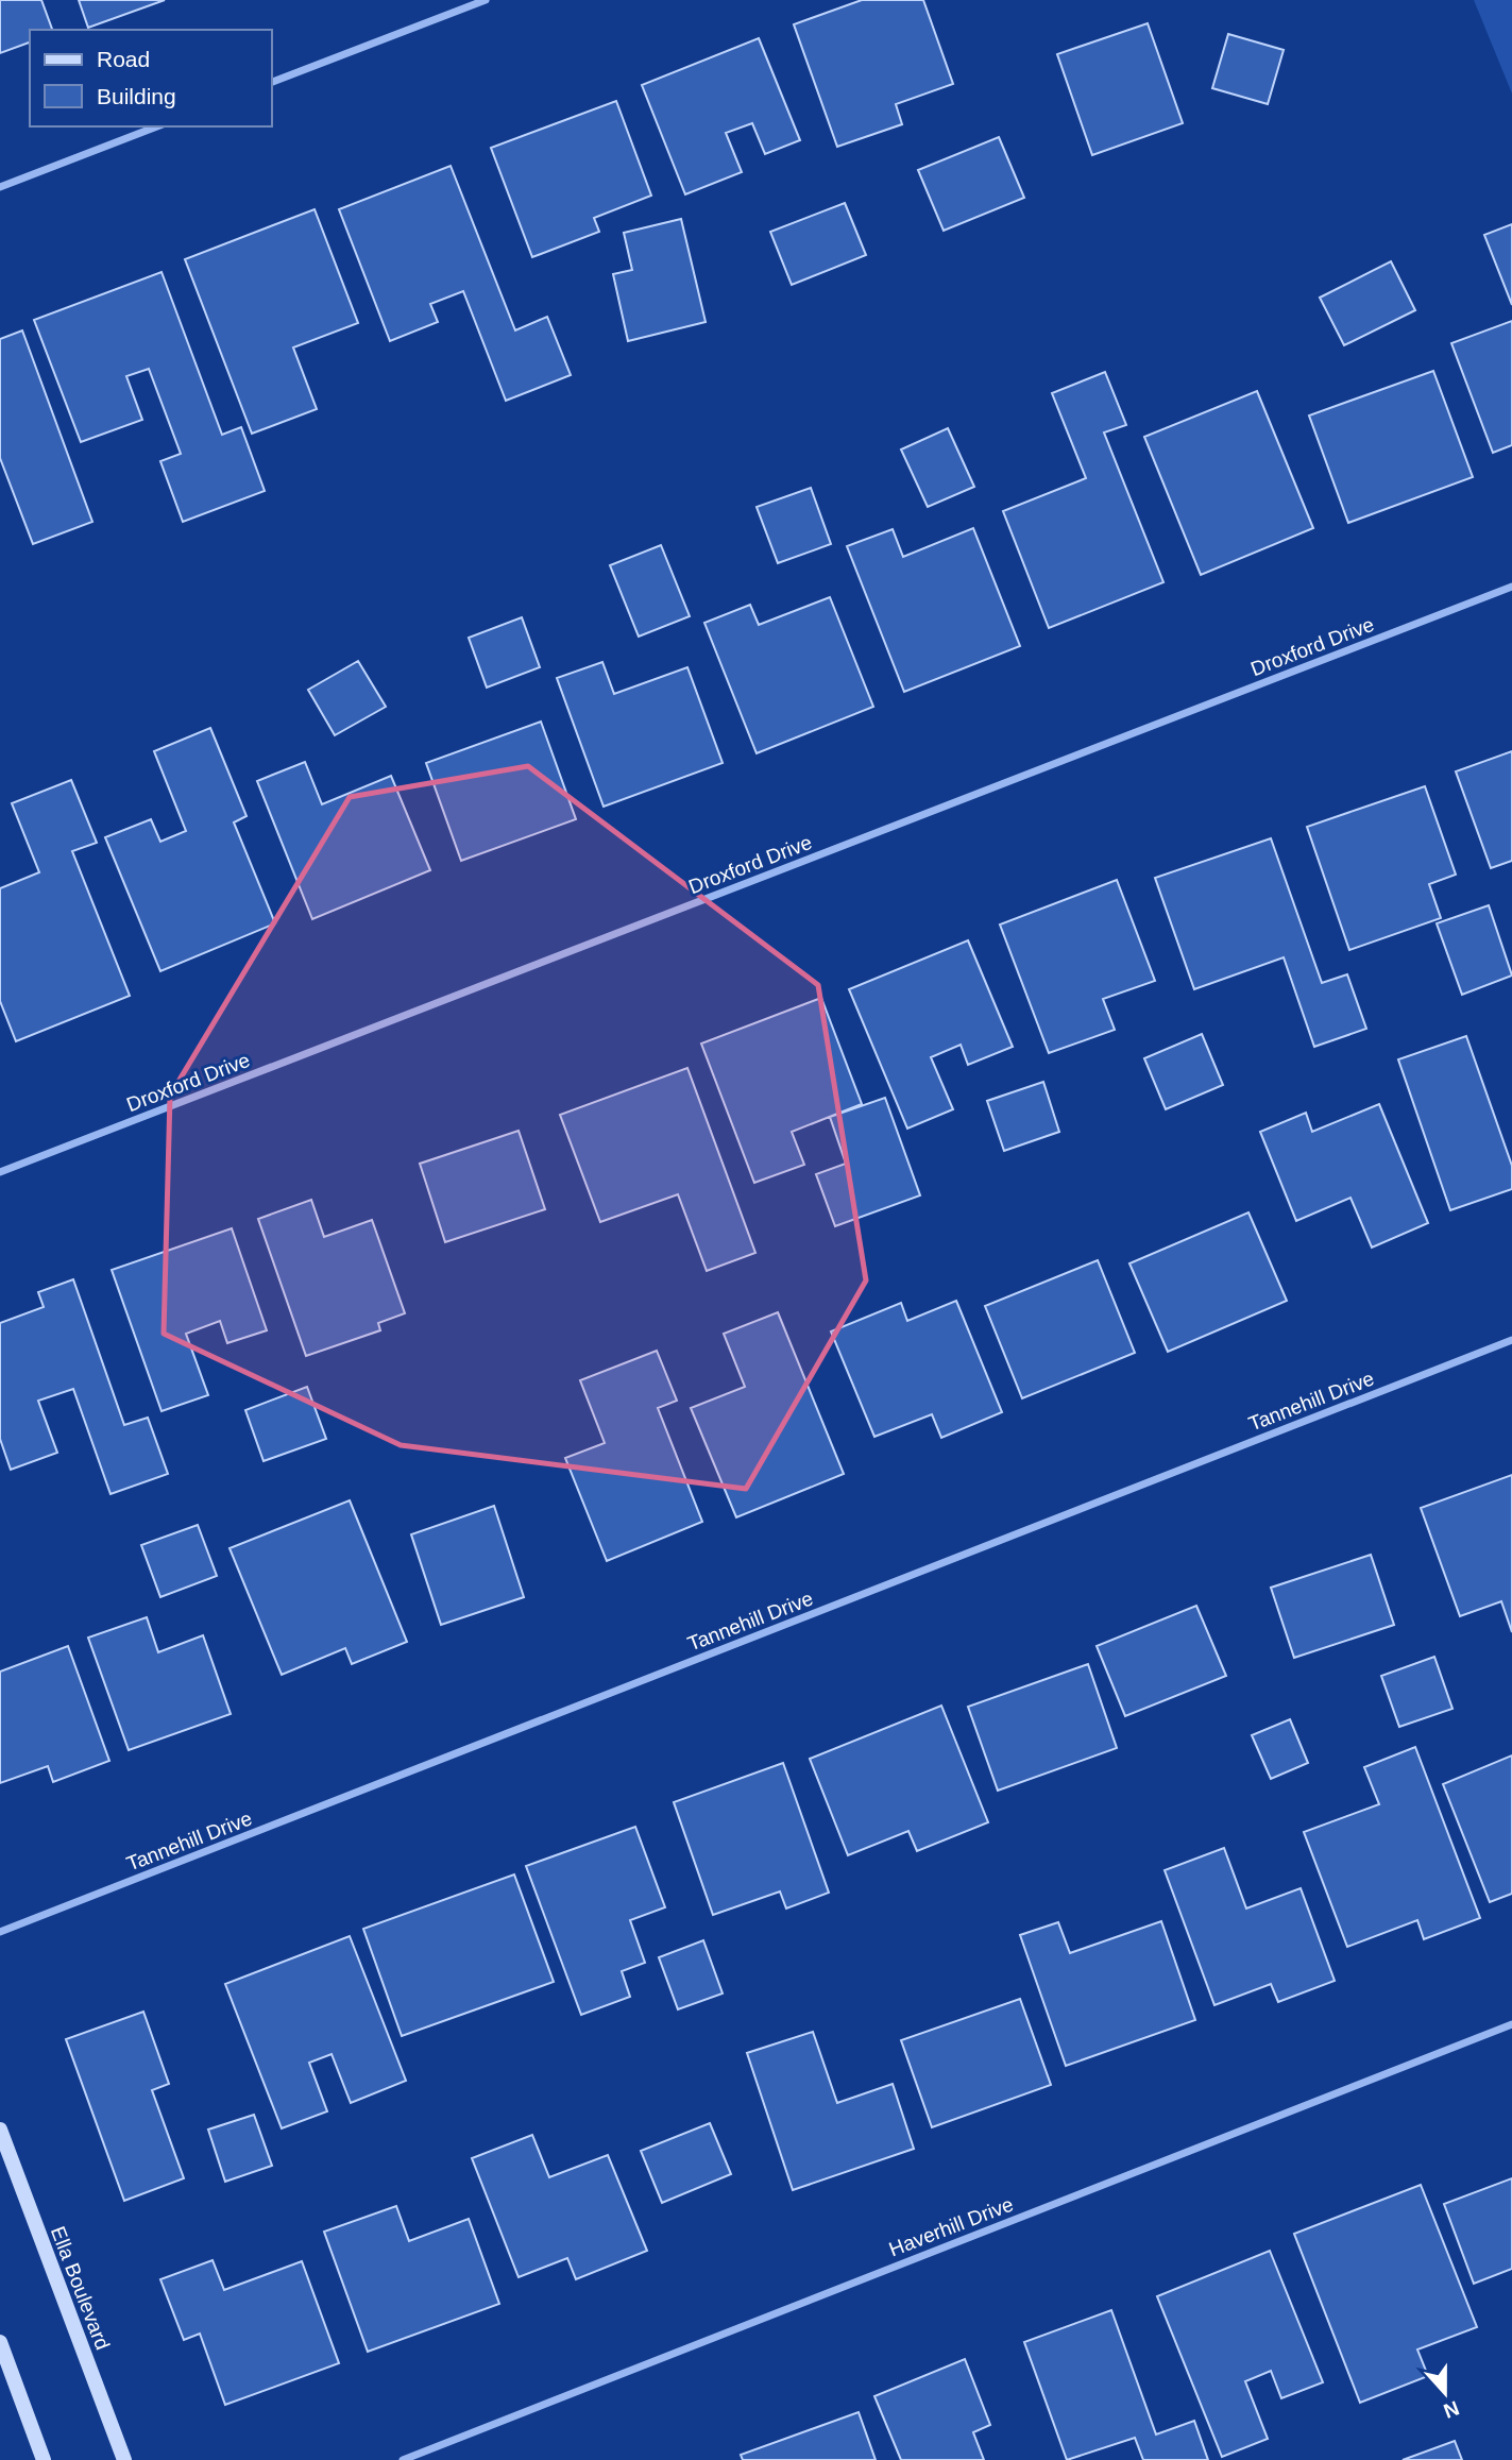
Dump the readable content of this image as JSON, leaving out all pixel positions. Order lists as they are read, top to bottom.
{
  "streets": {
    "main road": ["Ella Boulevard"],
    "street": ["Droxford Drive", "Tannehill Drive", "Haverhill Drive"]
  },
  "legend": ["Road", "Building"],
  "north": "bottom"
}
